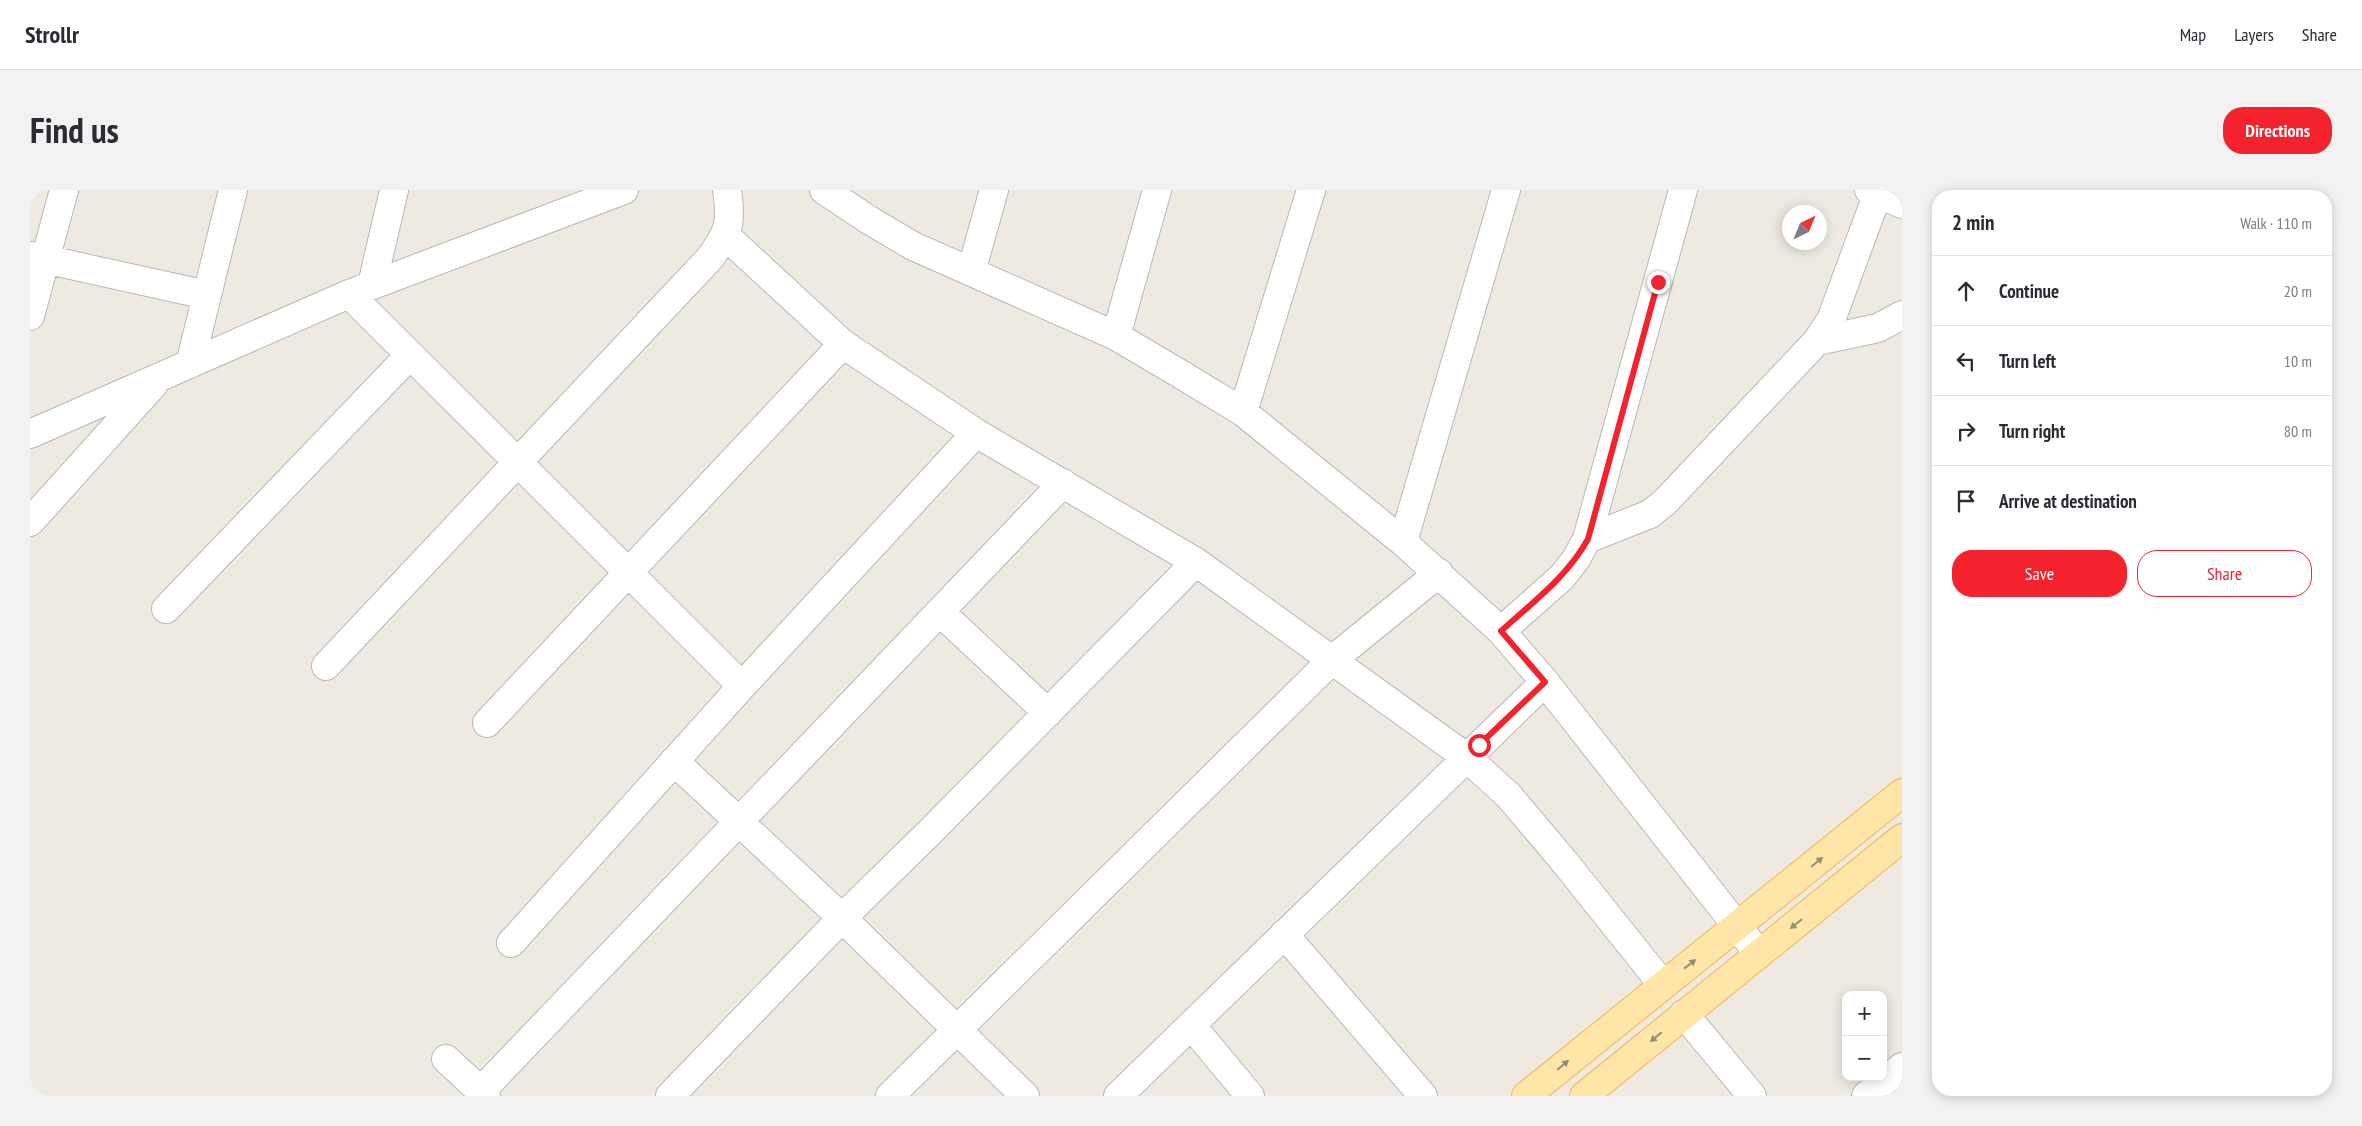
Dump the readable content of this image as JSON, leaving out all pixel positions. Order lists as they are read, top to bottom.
{
  "north": "top right",
  "page": {
    "header": "Strollr",
    "nav": ["Map", "Layers", "Share"],
    "title": "Find us",
    "buttons": [
      "Directions",
      ["Save", "Share"]
    ],
    "heading": ["2 min", "Walk · 110 m"],
    "list": [
      ["Continue", "20 m"],
      ["Turn left", "10 m"],
      ["Turn right", "80 m"],
      "Arrive at destination"
    ],
    "map_buttons": ["+", "−"]
  }
}
